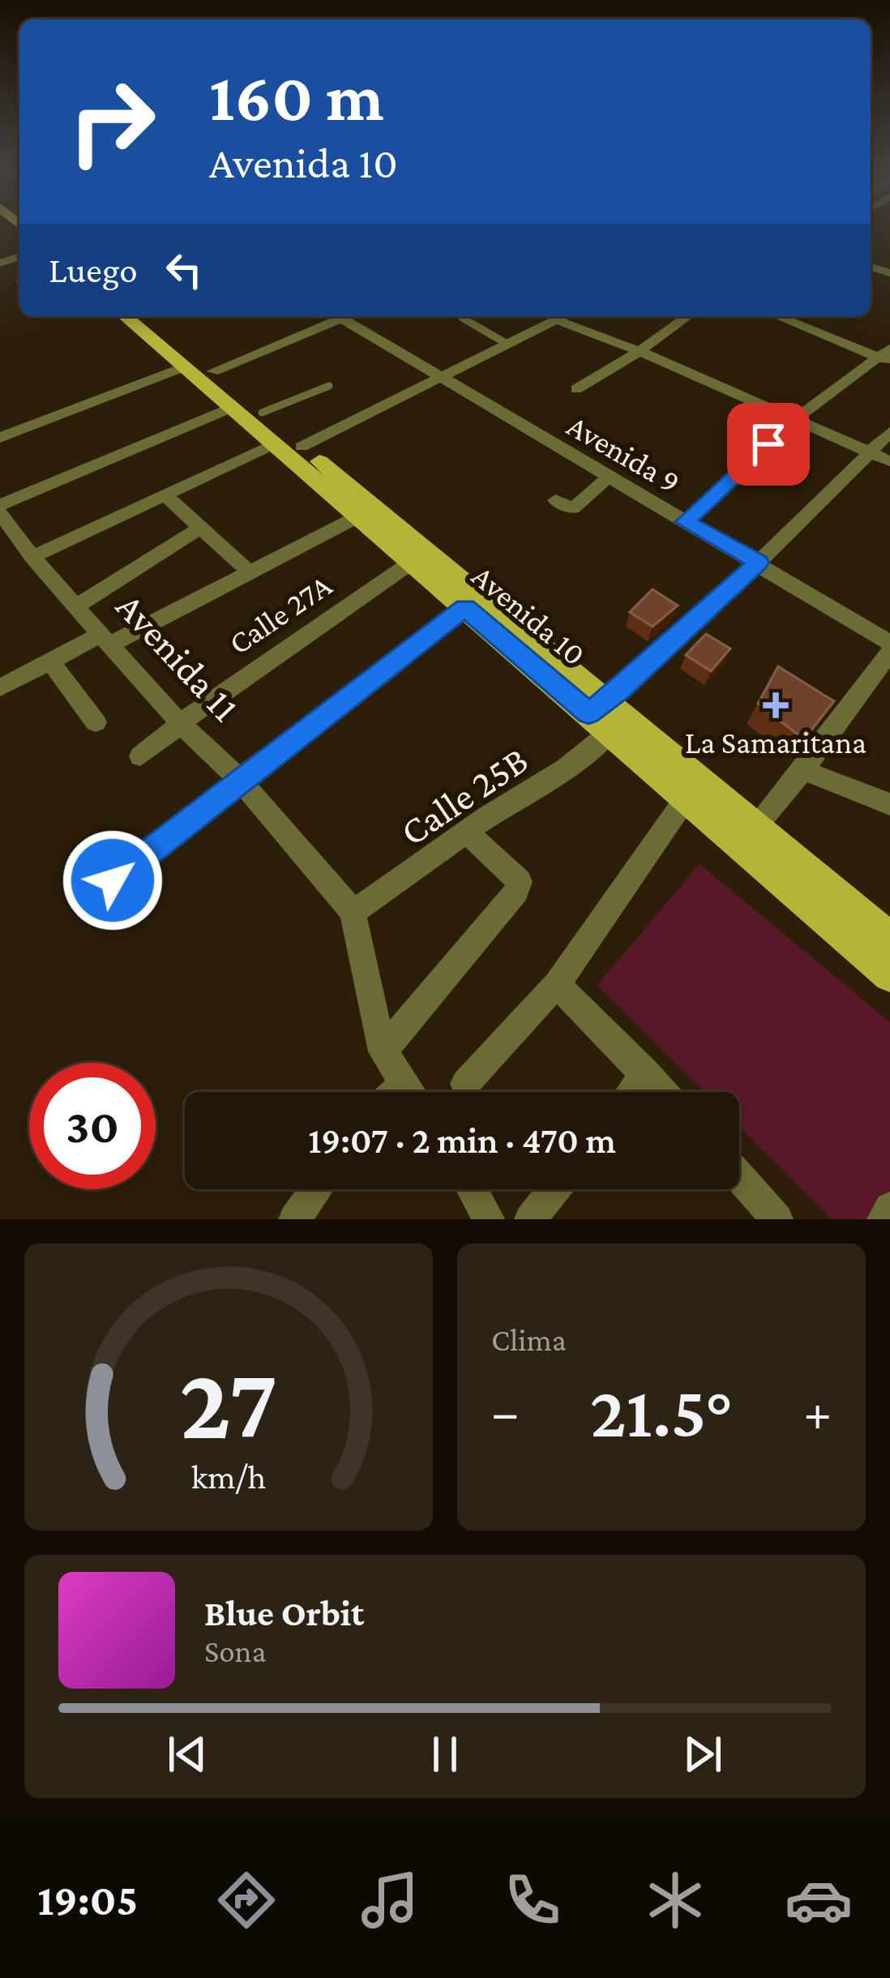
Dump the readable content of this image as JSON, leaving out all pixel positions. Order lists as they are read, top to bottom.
{
  "streets": {
    "main road": ["Avenida 10"],
    "street": [
      "Avenida 9",
      "Calle 27A",
      "Avenida 11",
      "Calle 25B"
    ]
  },
  "crossings": [
    ["Avenida 9", "Calle 25B"],
    ["Calle 27A", "Avenida 10"],
    ["Calle 27A", "Avenida 11"],
    ["Avenida 10", "Calle 25B"],
    ["Avenida 11", "Calle 25B"]
  ],
  "places": {
    "health": ["La Samaritana"]
  },
  "page": {
    "turn": ["160 m", "Avenida 10"],
    "then": "Luego",
    "limit": "30",
    "trip": "19:07 · 2 min · 470 m",
    "tile": "Clima",
    "heat": ["−", "21.5°", "+"],
    "song": ["Blue Orbit", "Sona"],
    "tabs": "19:05",
    "gauge": ["27", "km/h"]
  }
}
